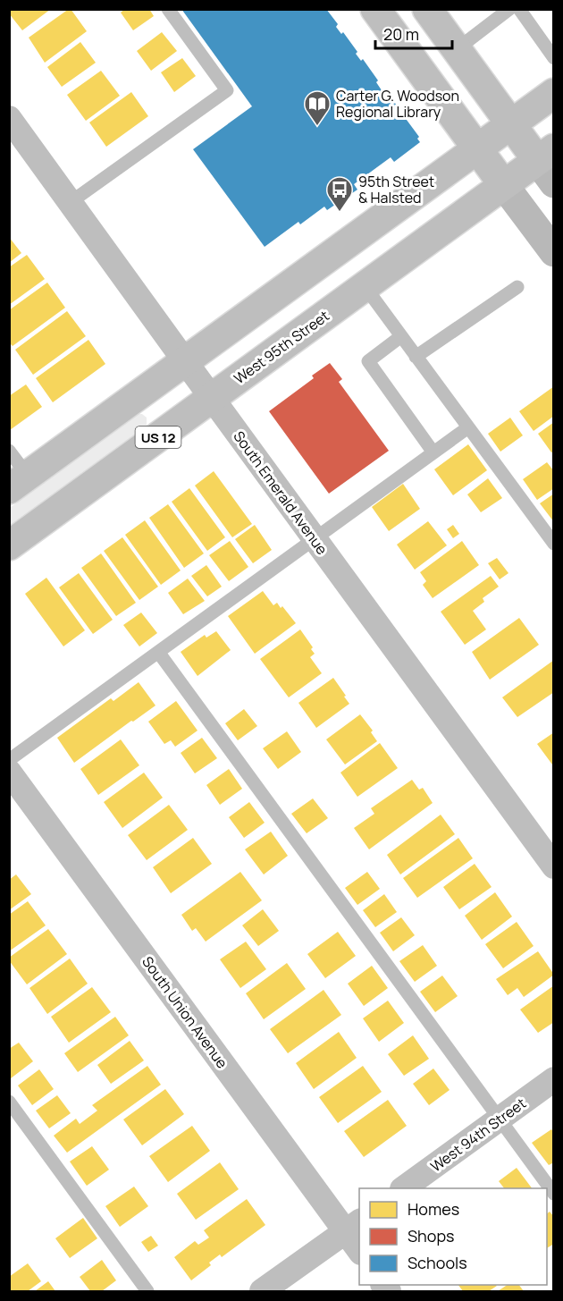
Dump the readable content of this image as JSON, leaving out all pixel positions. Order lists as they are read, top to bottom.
{
  "streets": {
    "main road": ["West 95th Street", "US 12"],
    "street": ["South Emerald Avenue", "South Union Avenue", "West 94th Street"]
  },
  "crossings": [
    ["West 95th Street", "South Emerald Avenue"]
  ],
  "places": {
    "library": ["Carter G. Woodson Regional Library"],
    "bus stop": ["95th Street & Halsted"]
  },
  "legend": ["Homes", "Shops", "Schools"],
  "scale_bar": "20 m"
}
